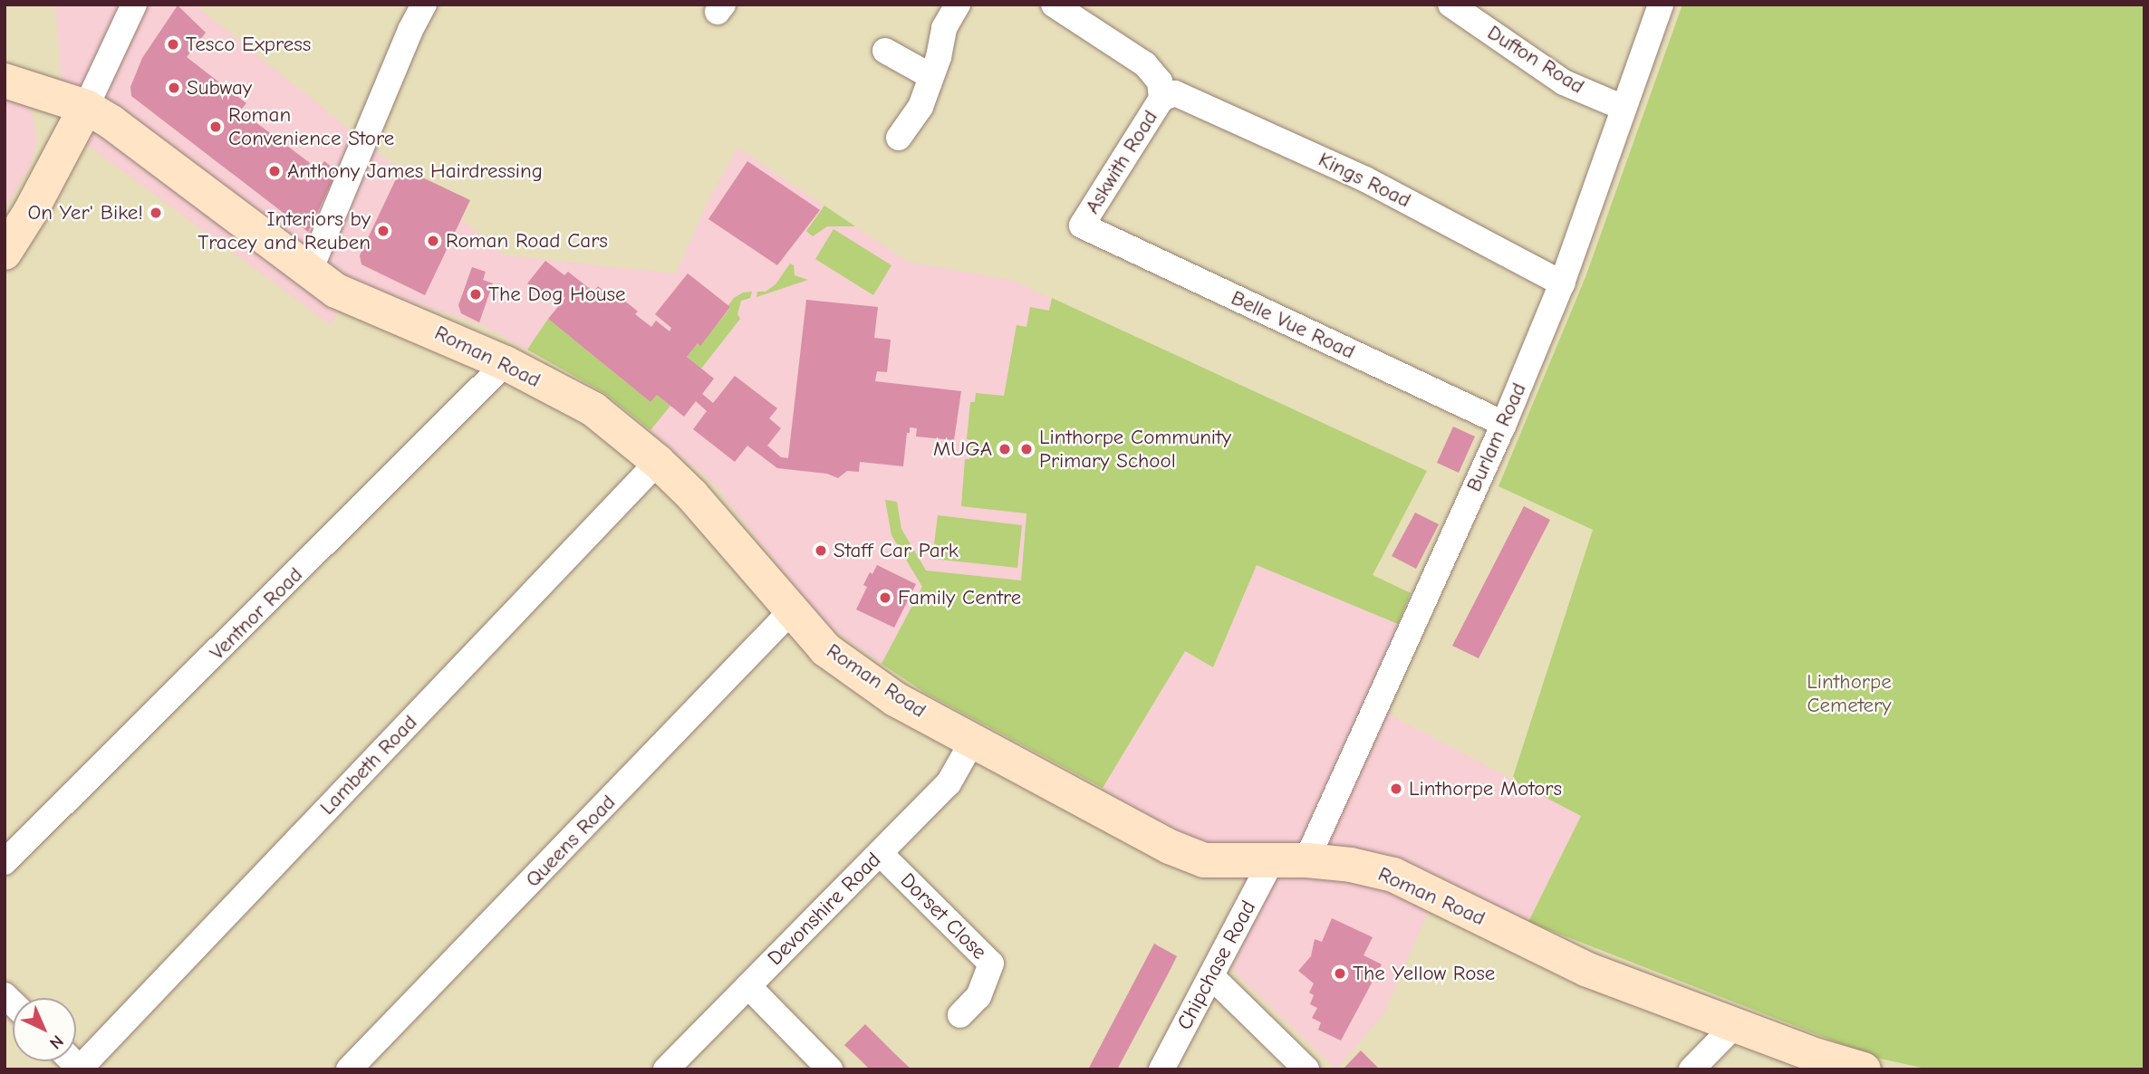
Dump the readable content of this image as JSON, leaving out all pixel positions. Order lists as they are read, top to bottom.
{
  "streets": {
    "street": [
      "Dufton Road",
      "Askwith Road",
      "Kings Road",
      "Belle Vue Road",
      "Roman Road",
      "Burlam Road",
      "Ventnor Road",
      "Lambeth Road",
      "Queens Road",
      "Devonshire Road",
      "Dorset Close",
      "Chipchase Road"
    ]
  },
  "crossings": [
    ["Dufton Road", "Burlam Road"],
    ["Askwith Road", "Kings Road"],
    ["Askwith Road", "Belle Vue Road"],
    ["Kings Road", "Burlam Road"],
    ["Belle Vue Road", "Burlam Road"],
    ["Roman Road", "Burlam Road"],
    ["Roman Road", "Ventnor Road"],
    ["Roman Road", "Lambeth Road"],
    ["Roman Road", "Queens Road"],
    ["Roman Road", "Devonshire Road"],
    ["Roman Road", "Chipchase Road"],
    ["Devonshire Road", "Dorset Close"]
  ],
  "parks": ["Linthorpe Cemetery"],
  "places": [
    "Tesco Express",
    "Subway",
    "Roman Convenience Store",
    "Anthony James Hairdressing",
    "On Yer' Bike!",
    "Interiors by Tracey and Reuben",
    "Roman Road Cars",
    "The Dog House",
    "MUGA",
    "Linthorpe Community Primary School",
    "Staff Car Park",
    "Family Centre",
    "Linthorpe Motors",
    "The Yellow Rose"
  ],
  "north": "bottom right"
}
